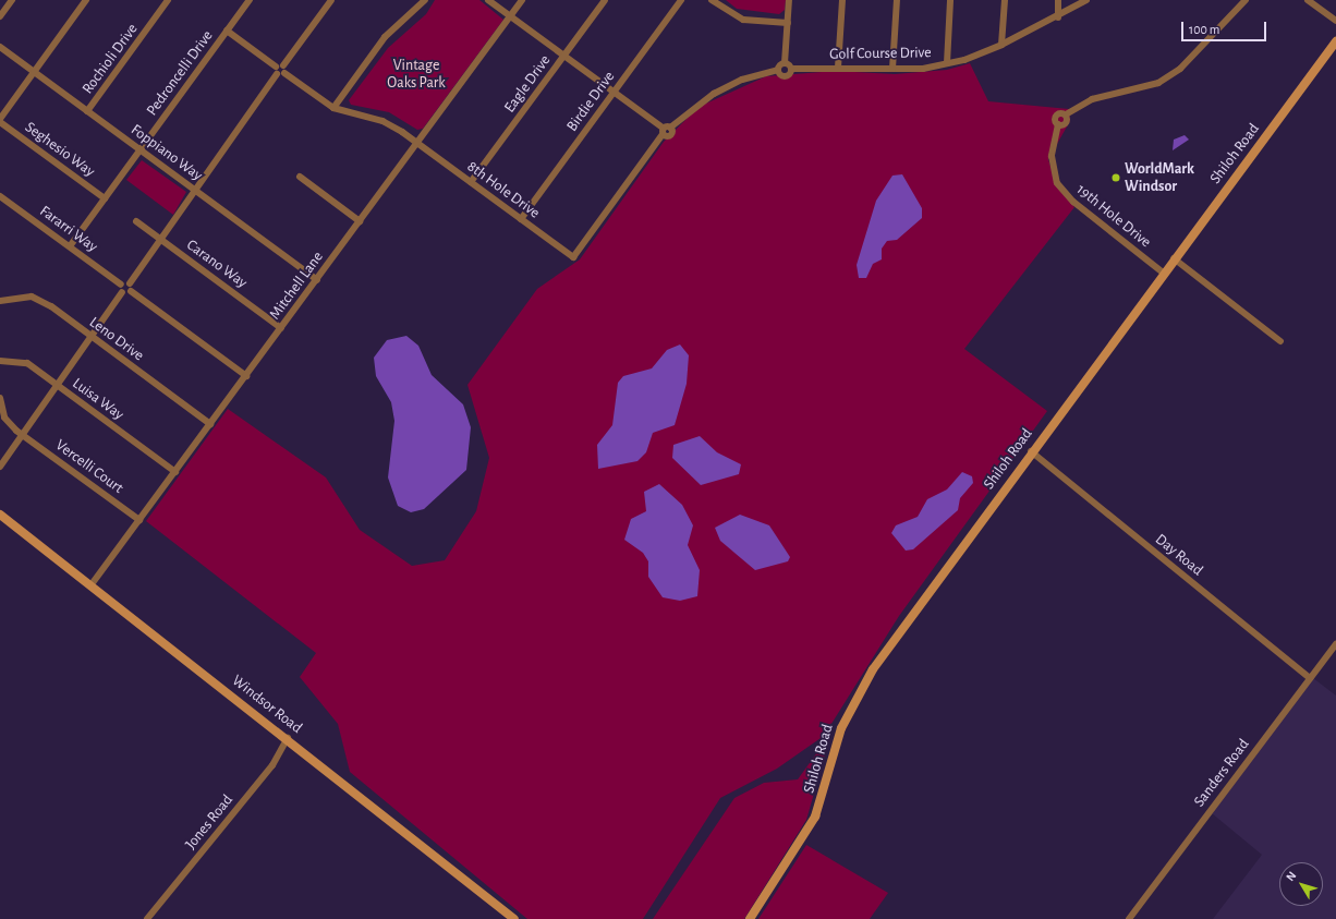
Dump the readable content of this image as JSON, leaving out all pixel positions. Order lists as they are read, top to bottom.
{
  "streets": {
    "main road": ["Shiloh Road", "Windsor Road"],
    "street": [
      "Golf Course Drive",
      "Rochioli Drive",
      "Pedroncelli Drive",
      "Eagle Drive",
      "Birdie Drive",
      "Seghesio Way",
      "Foppiano Way",
      "8th Hole Drive",
      "19th Hole Drive",
      "Fararri Way",
      "Carano Way",
      "Mitchell Lane",
      "Leno Drive",
      "Luisa Way",
      "Vercelli Court",
      "Day Road",
      "Sanders Road",
      "Jones Road"
    ]
  },
  "crossings": [
    ["Rochioli Drive", "Foppiano Way"],
    ["Pedroncelli Drive", "Seghesio Way"],
    ["Pedroncelli Drive", "Foppiano Way"],
    ["Pedroncelli Drive", "Fararri Way"],
    ["Eagle Drive", "8th Hole Drive"],
    ["Birdie Drive", "8th Hole Drive"],
    ["Seghesio Way", "Foppiano Way"],
    ["Foppiano Way", "Mitchell Lane"],
    ["Shiloh Road", "19th Hole Drive"],
    ["Shiloh Road", "Day Road"],
    ["8th Hole Drive", "Mitchell Lane"],
    ["Carano Way", "Mitchell Lane"],
    ["Mitchell Lane", "Leno Drive"],
    ["Mitchell Lane", "Luisa Way"],
    ["Mitchell Lane", "Vercelli Court"],
    ["Mitchell Lane", "Windsor Road"],
    ["Day Road", "Sanders Road"],
    ["Windsor Road", "Jones Road"]
  ],
  "parks": ["Vintage Oaks Park"],
  "places": ["WorldMark Windsor"],
  "scale_bar": "100 m",
  "north": "top left"
}
